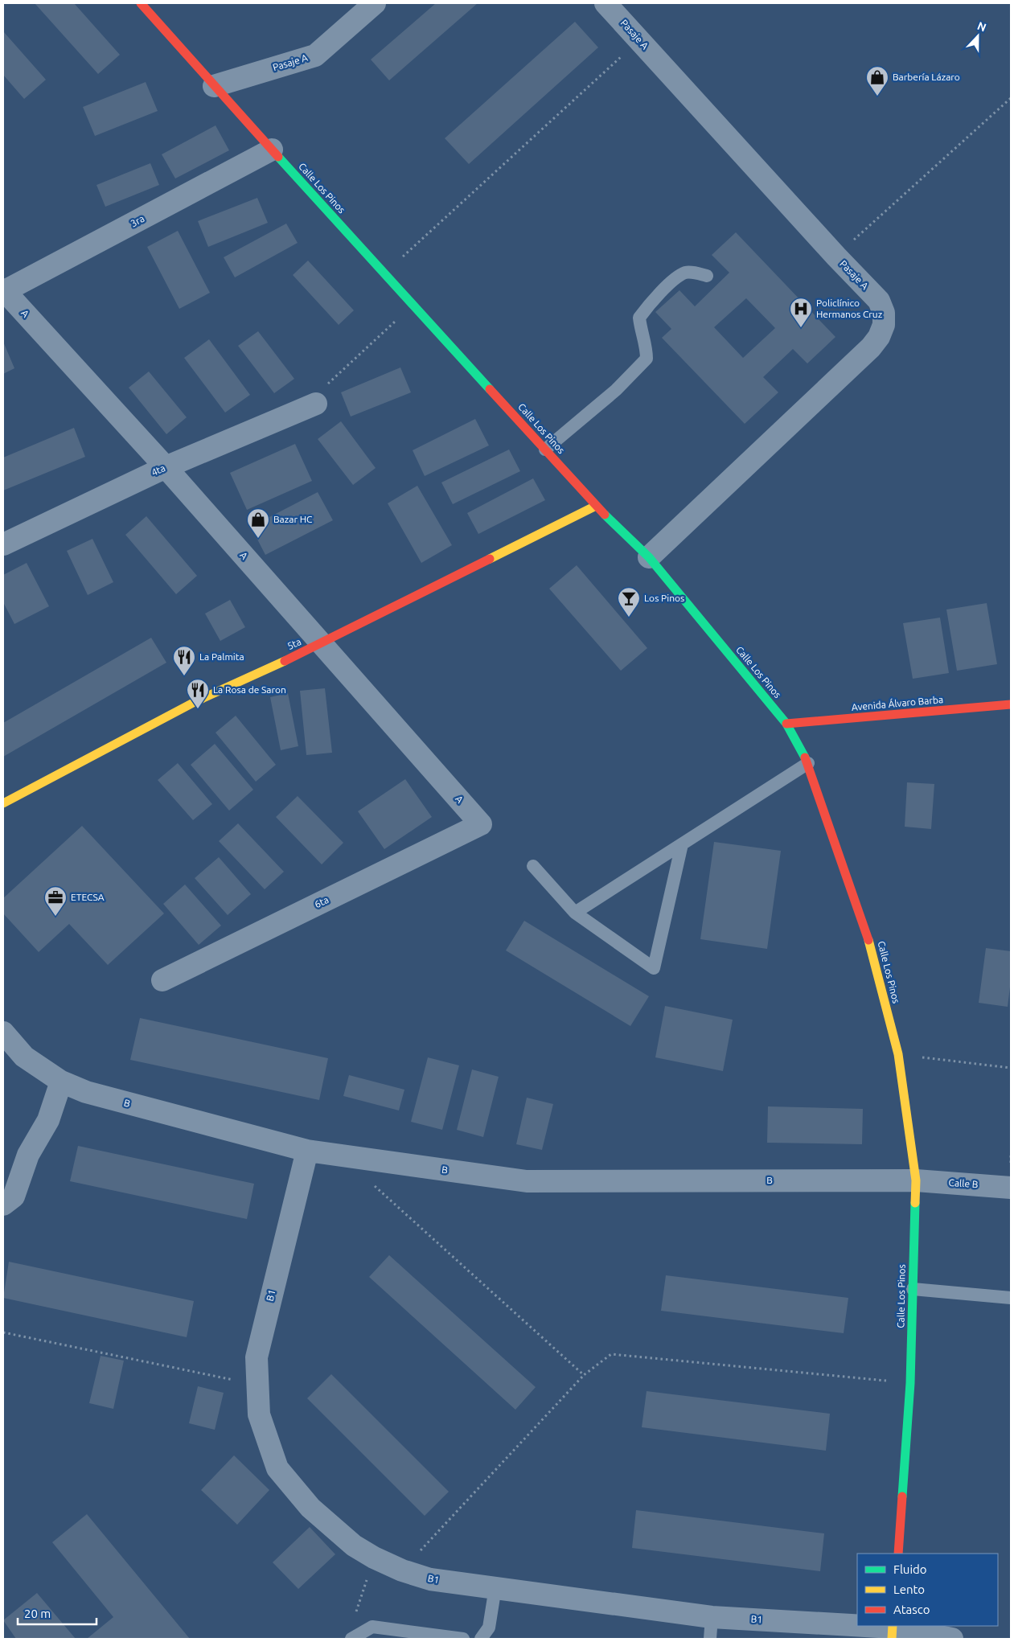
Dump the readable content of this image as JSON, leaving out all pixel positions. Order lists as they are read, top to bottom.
{
  "streets": {
    "street": [
      "Pasaje A",
      "Calle Los Pinos",
      "3ra",
      "A",
      "4ta",
      "5ta",
      "Avenida Álvaro Barba",
      "6ta",
      "B",
      "Calle B",
      "B1"
    ]
  },
  "crossings": [
    ["Pasaje A", "Calle Los Pinos"],
    ["Calle Los Pinos", "3ra"],
    ["Calle Los Pinos", "5ta"],
    ["Calle Los Pinos", "Avenida Álvaro Barba"],
    ["Calle Los Pinos", "B"],
    ["Calle Los Pinos", "Calle B"],
    ["3ra", "A"],
    ["A", "4ta"],
    ["A", "5ta"],
    ["A", "6ta"],
    ["B", "Calle B"],
    ["B", "B1"]
  ],
  "places": {
    "shop": ["Barbería Lázaro", "Bazar HC"],
    "hospital": ["Policlínico Hermanos Cruz"],
    "bar": ["Los Pinos"],
    "restaurant": ["La Palmita", "La Rosa de Saron"],
    "office": ["ETECSA"]
  },
  "legend": ["Fluido", "Lento", "Atasco"],
  "scale_bar": "20 m",
  "north": "top"
}
